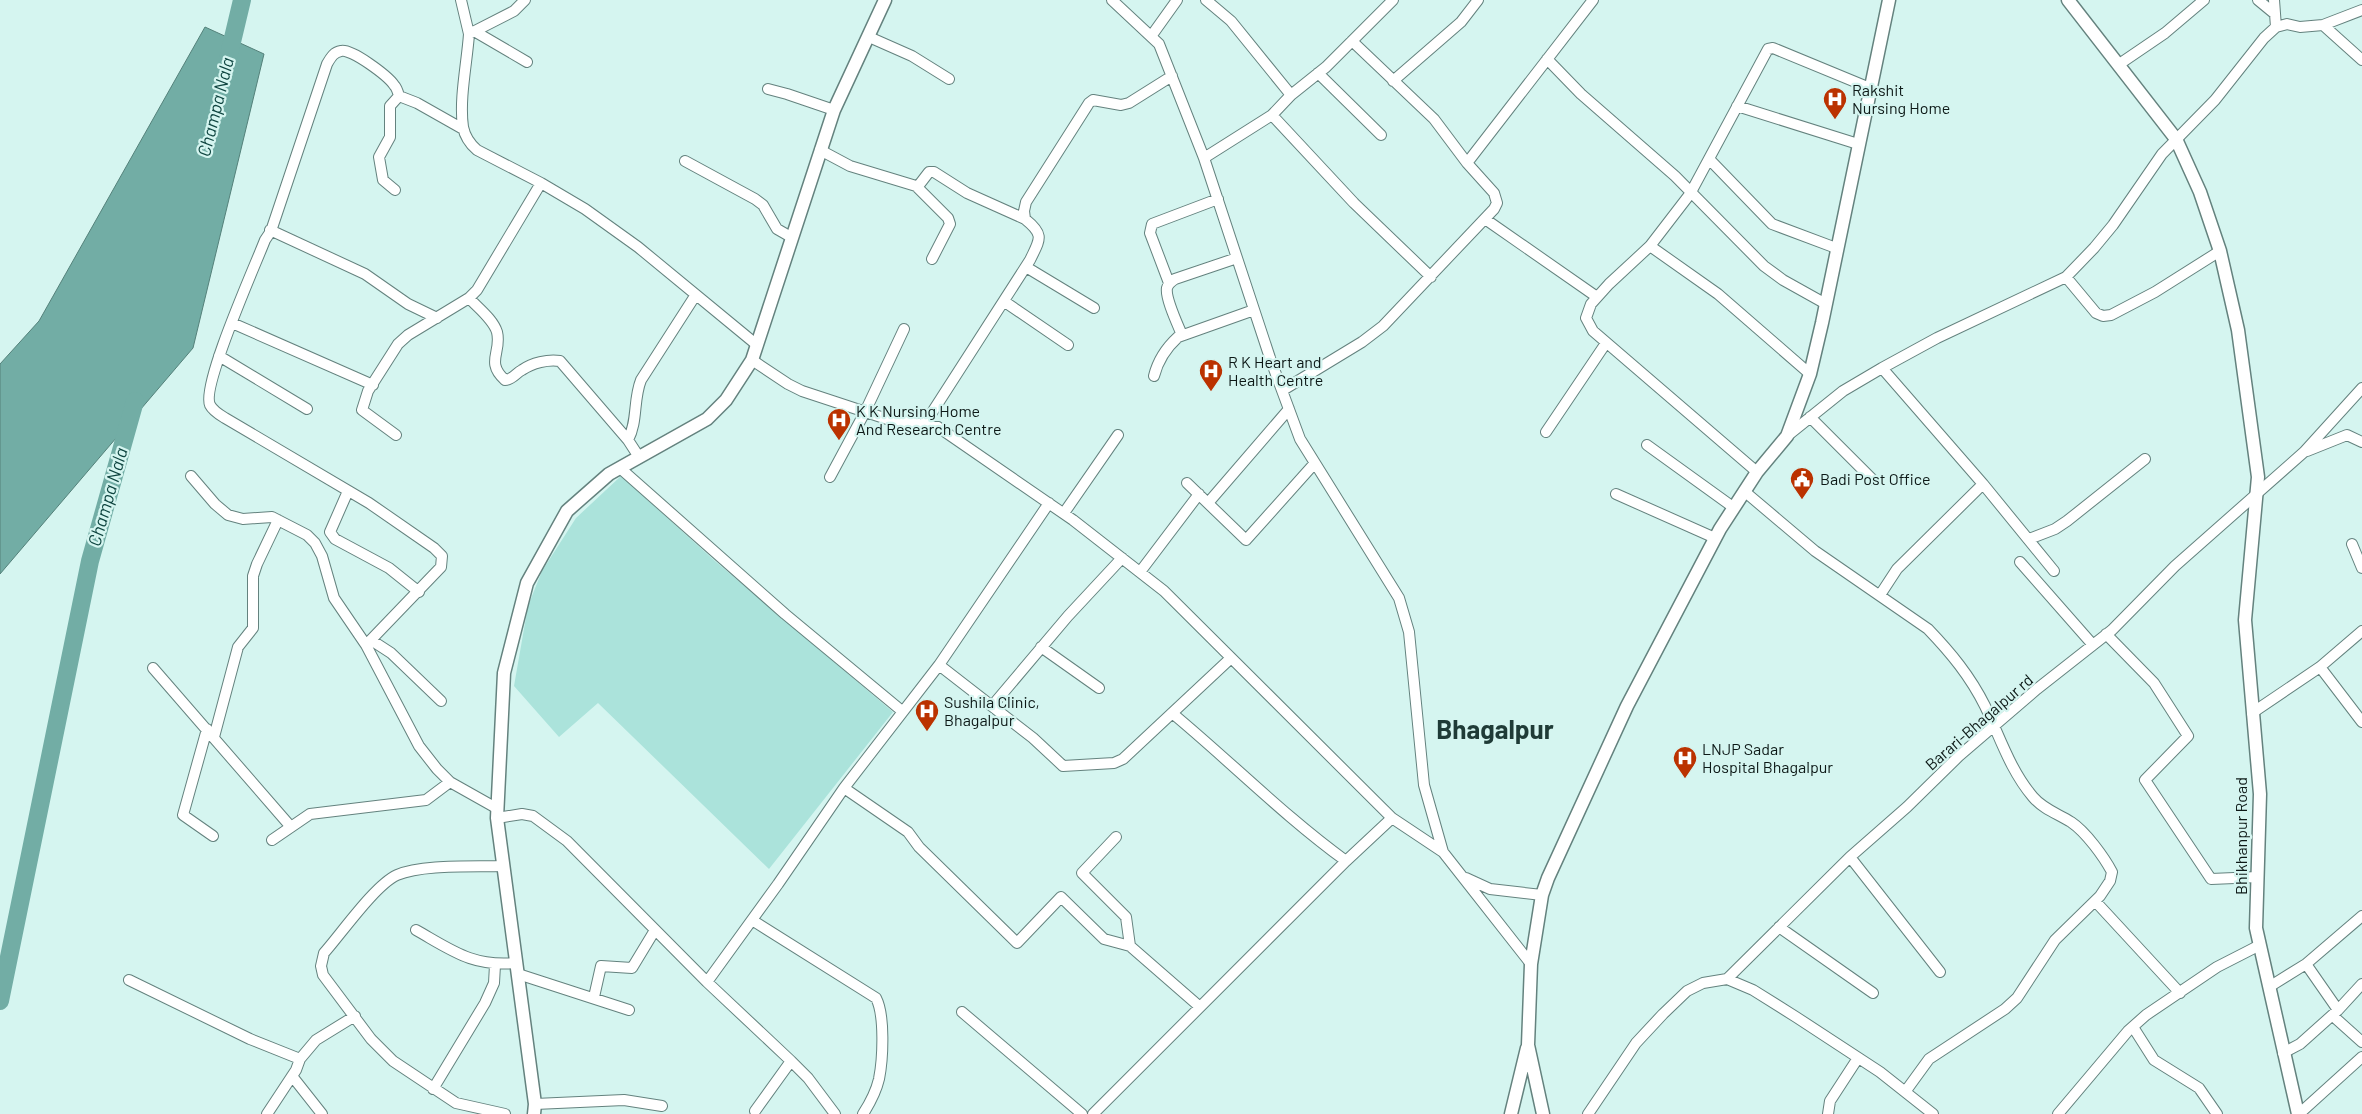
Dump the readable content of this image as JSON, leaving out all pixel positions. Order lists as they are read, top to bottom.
{
  "streets": {
    "main road": ["Bhikhanpur Road"],
    "street": ["Barari-Bhagalpur rd"]
  },
  "crossings": [
    ["Barari-Bhagalpur rd", "Bhikhanpur Road"]
  ],
  "districts": ["Bhagalpur"],
  "water": ["Champa Nala"],
  "places": {
    "hospital": [
      "Rakshit Nursing Home",
      "R K Heart and Health Centre",
      "K K Nursing Home And Research Centre",
      "Sushila Clinic, Bhagalpur",
      "LNJP Sadar Hospital Bhagalpur"
    ],
    "public building": ["Badi Post Office"]
  }
}
